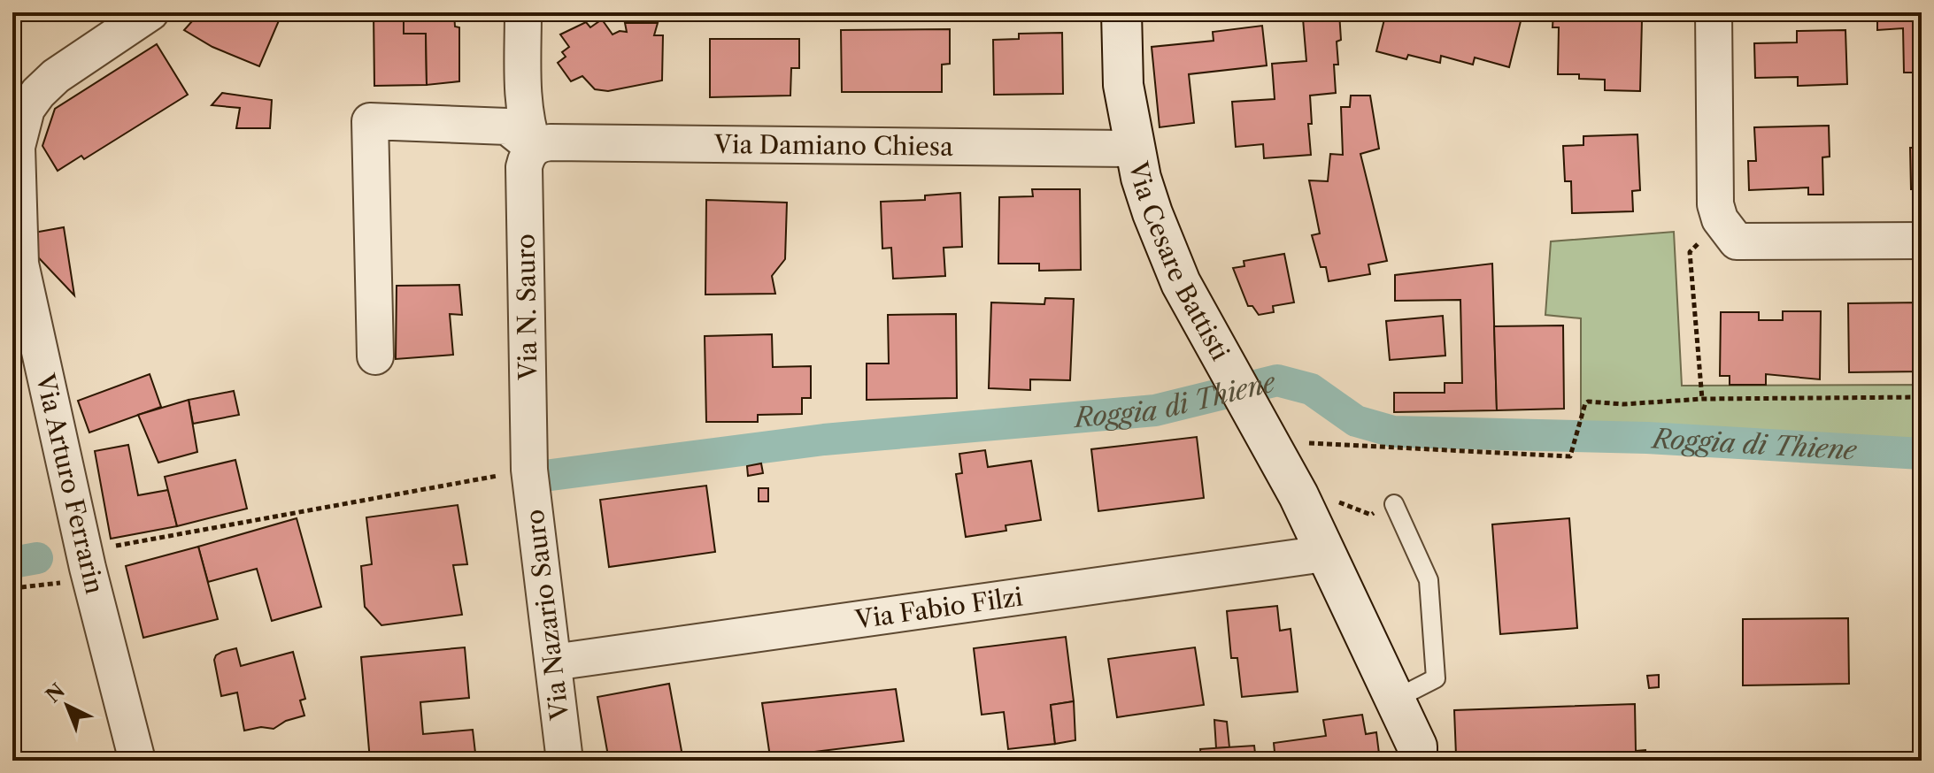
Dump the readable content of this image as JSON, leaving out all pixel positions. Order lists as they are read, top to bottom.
{
  "streets": {
    "street": [
      "Via Damiano Chiesa",
      "Via Cesare Battisti",
      "Via N. Sauro",
      "Via Arturo Ferrarin",
      "Via Fabio Filzi",
      "Via Nazario Sauro"
    ]
  },
  "crossings": [
    ["Via Damiano Chiesa", "Via Cesare Battisti"],
    ["Via Damiano Chiesa", "Via N. Sauro"],
    ["Via Cesare Battisti", "Via Fabio Filzi"],
    ["Via N. Sauro", "Via Nazario Sauro"],
    ["Via Fabio Filzi", "Via Nazario Sauro"]
  ],
  "water": ["Roggia di Thiene"],
  "north": "top left"
}
